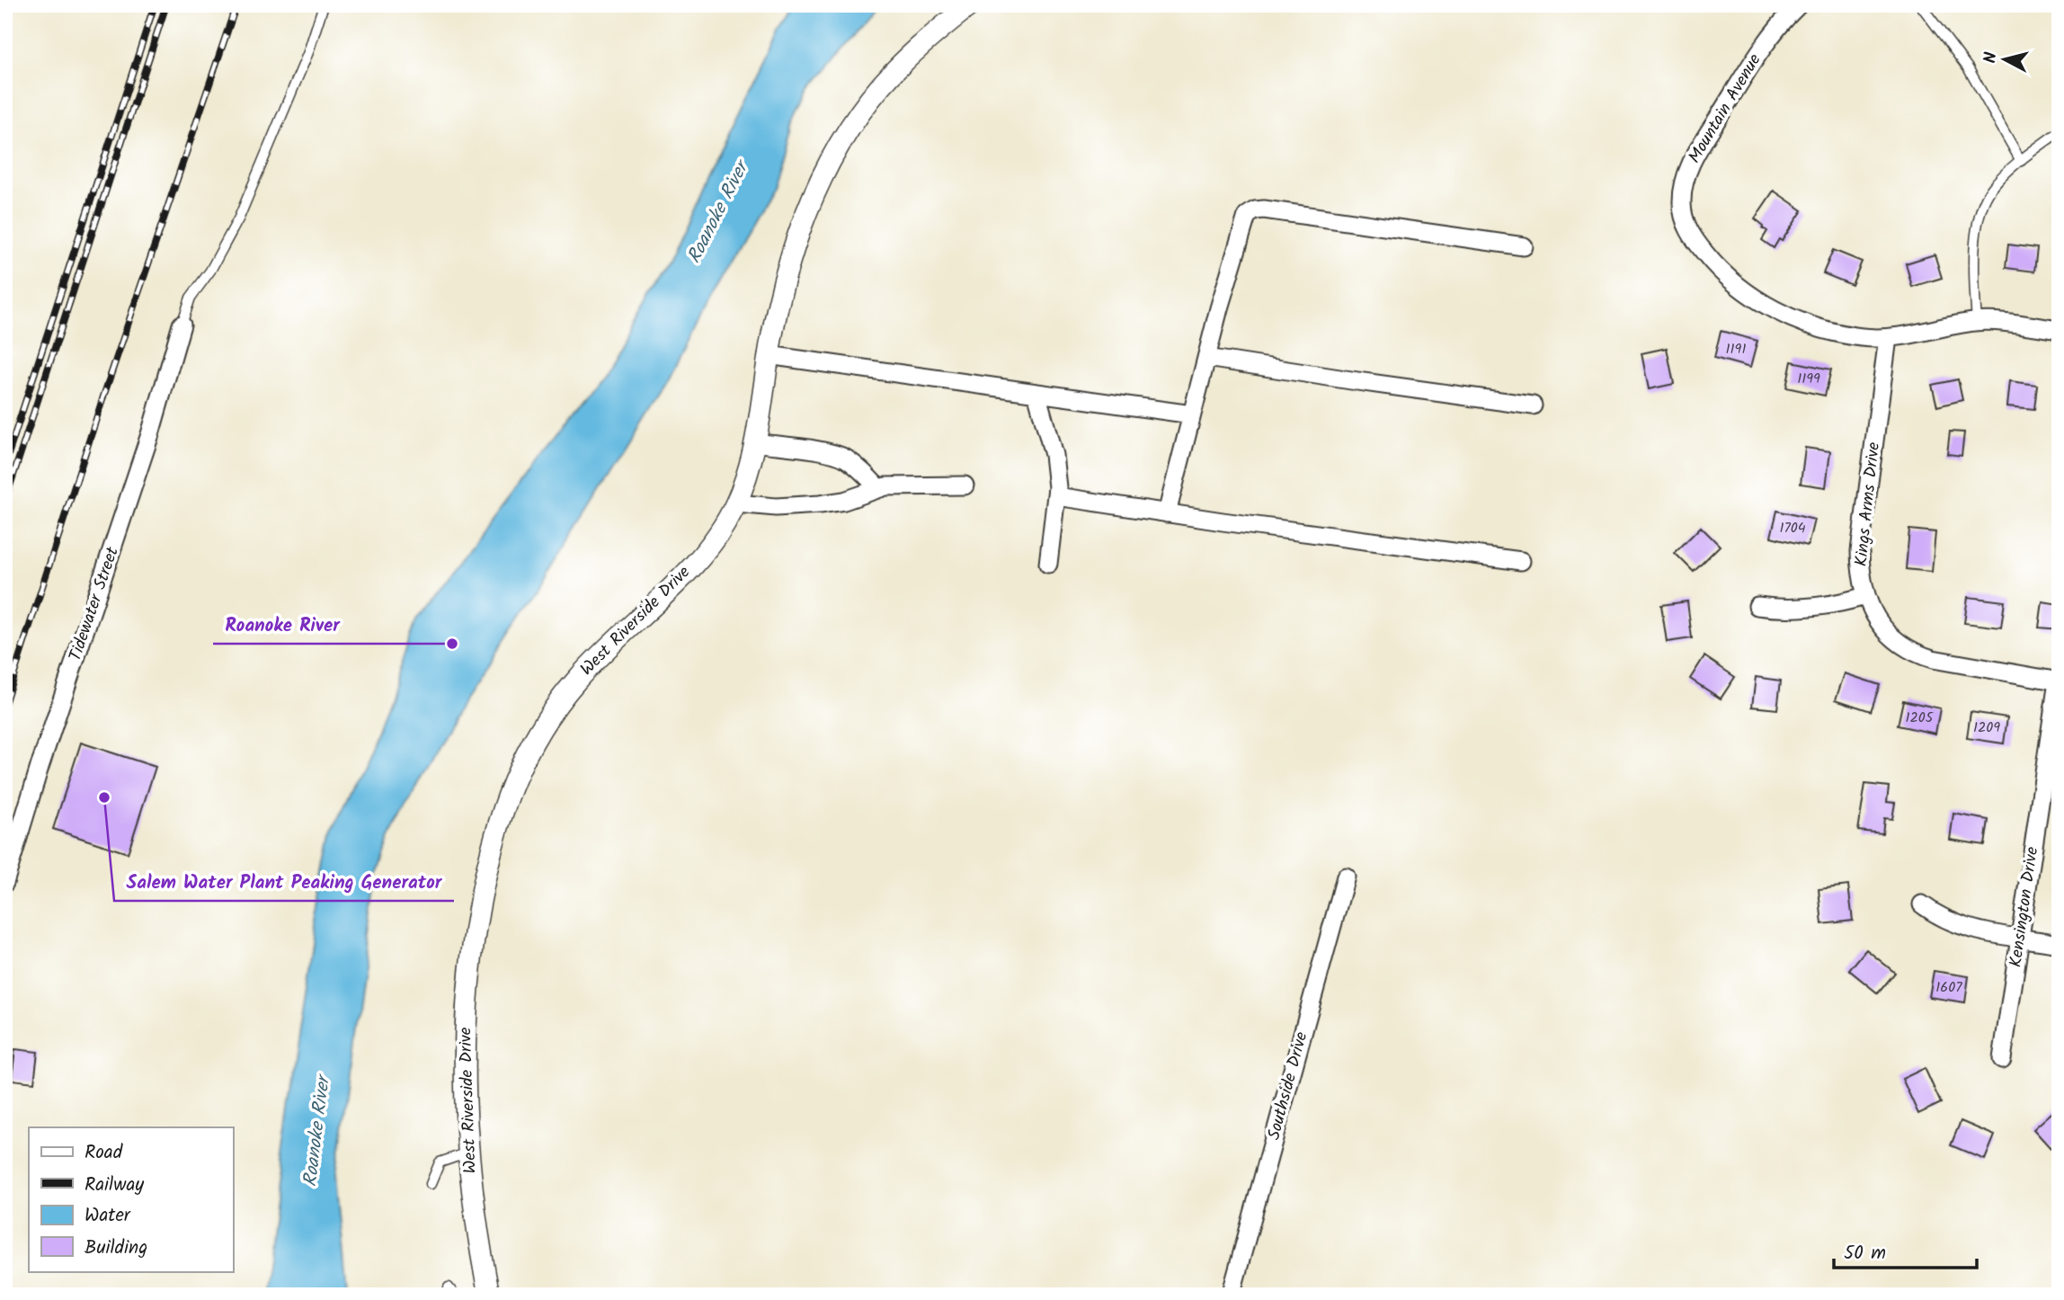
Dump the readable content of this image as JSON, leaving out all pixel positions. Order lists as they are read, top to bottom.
{
  "streets": {
    "street": [
      "Mountain Avenue",
      "Kings Arms Drive",
      "Tidewater Street",
      "West Riverside Drive",
      "Kensington Drive",
      "Southside Drive"
    ]
  },
  "crossings": [
    ["Mountain Avenue", "Kings Arms Drive"],
    ["Kings Arms Drive", "Kensington Drive"]
  ],
  "water": ["Roanoke River"],
  "places": ["Roanoke River", "Salem Water Plant Peaking Generator"],
  "house_numbers": [
    "1191",
    "1199",
    "1704",
    "1205",
    "1209",
    "1607"
  ],
  "legend": [
    "Road",
    "Railway",
    "Water",
    "Building"
  ],
  "scale_bar": "50 m",
  "north": "left"
}
